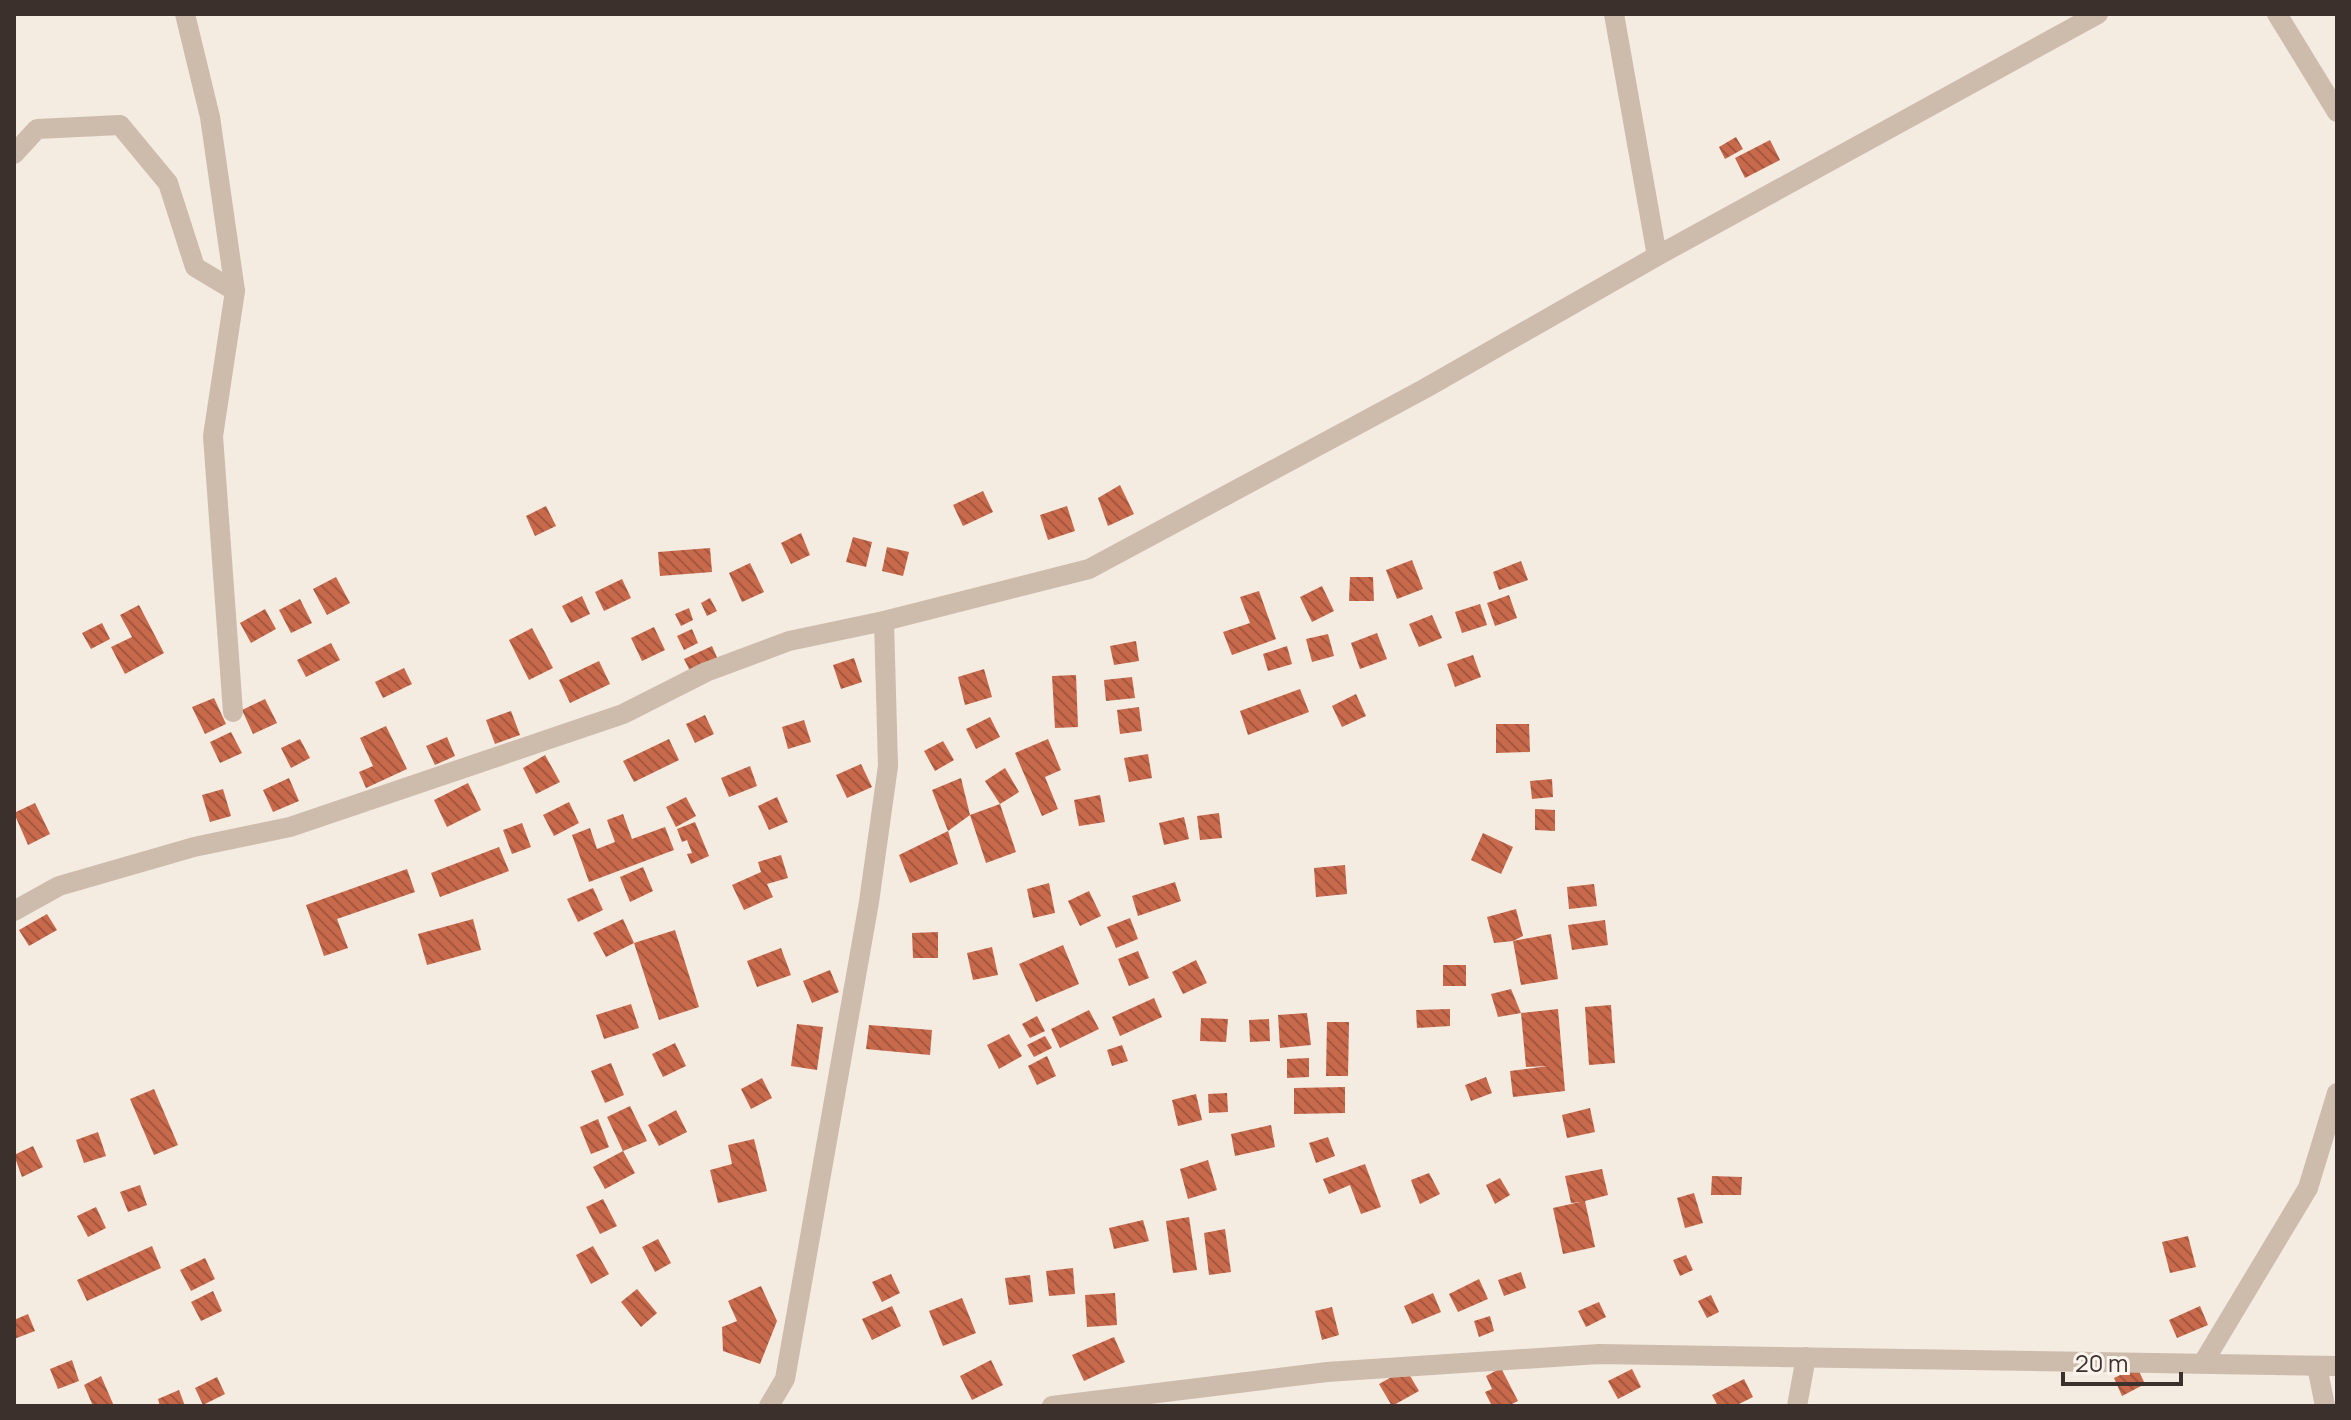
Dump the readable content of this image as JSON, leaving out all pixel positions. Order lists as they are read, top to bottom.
{
  "scale_bar": "20 m"
}
